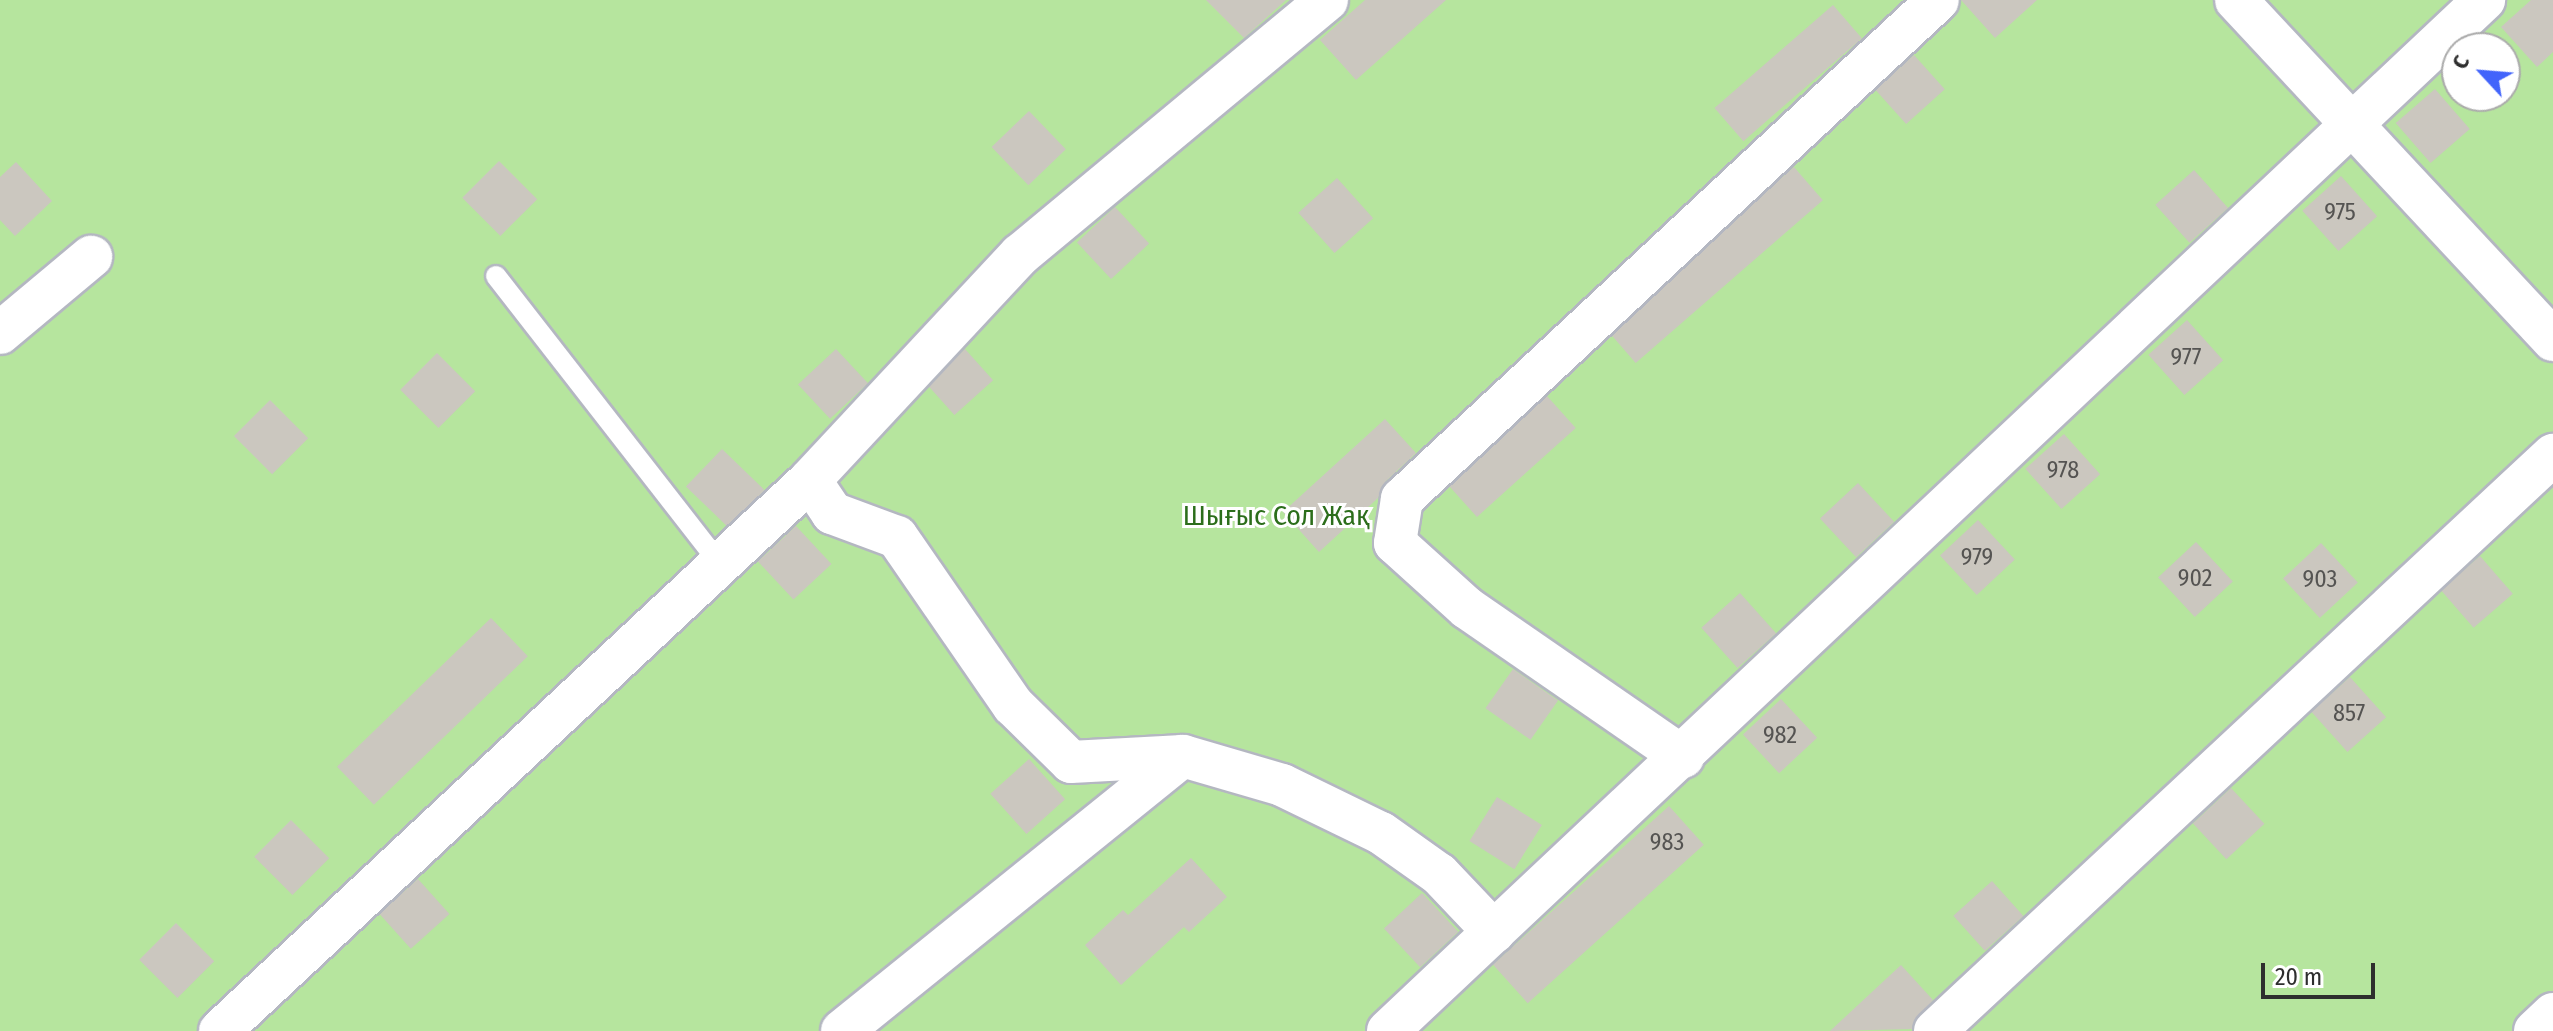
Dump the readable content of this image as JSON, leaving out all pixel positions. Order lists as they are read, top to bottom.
{
  "parks": ["Шығыс Сол Жақ"],
  "house_numbers": [
    "975",
    "977",
    "978",
    "979",
    "902",
    "903",
    "857",
    "982",
    "983"
  ],
  "scale_bar": "20 m",
  "north": "top left"
}
